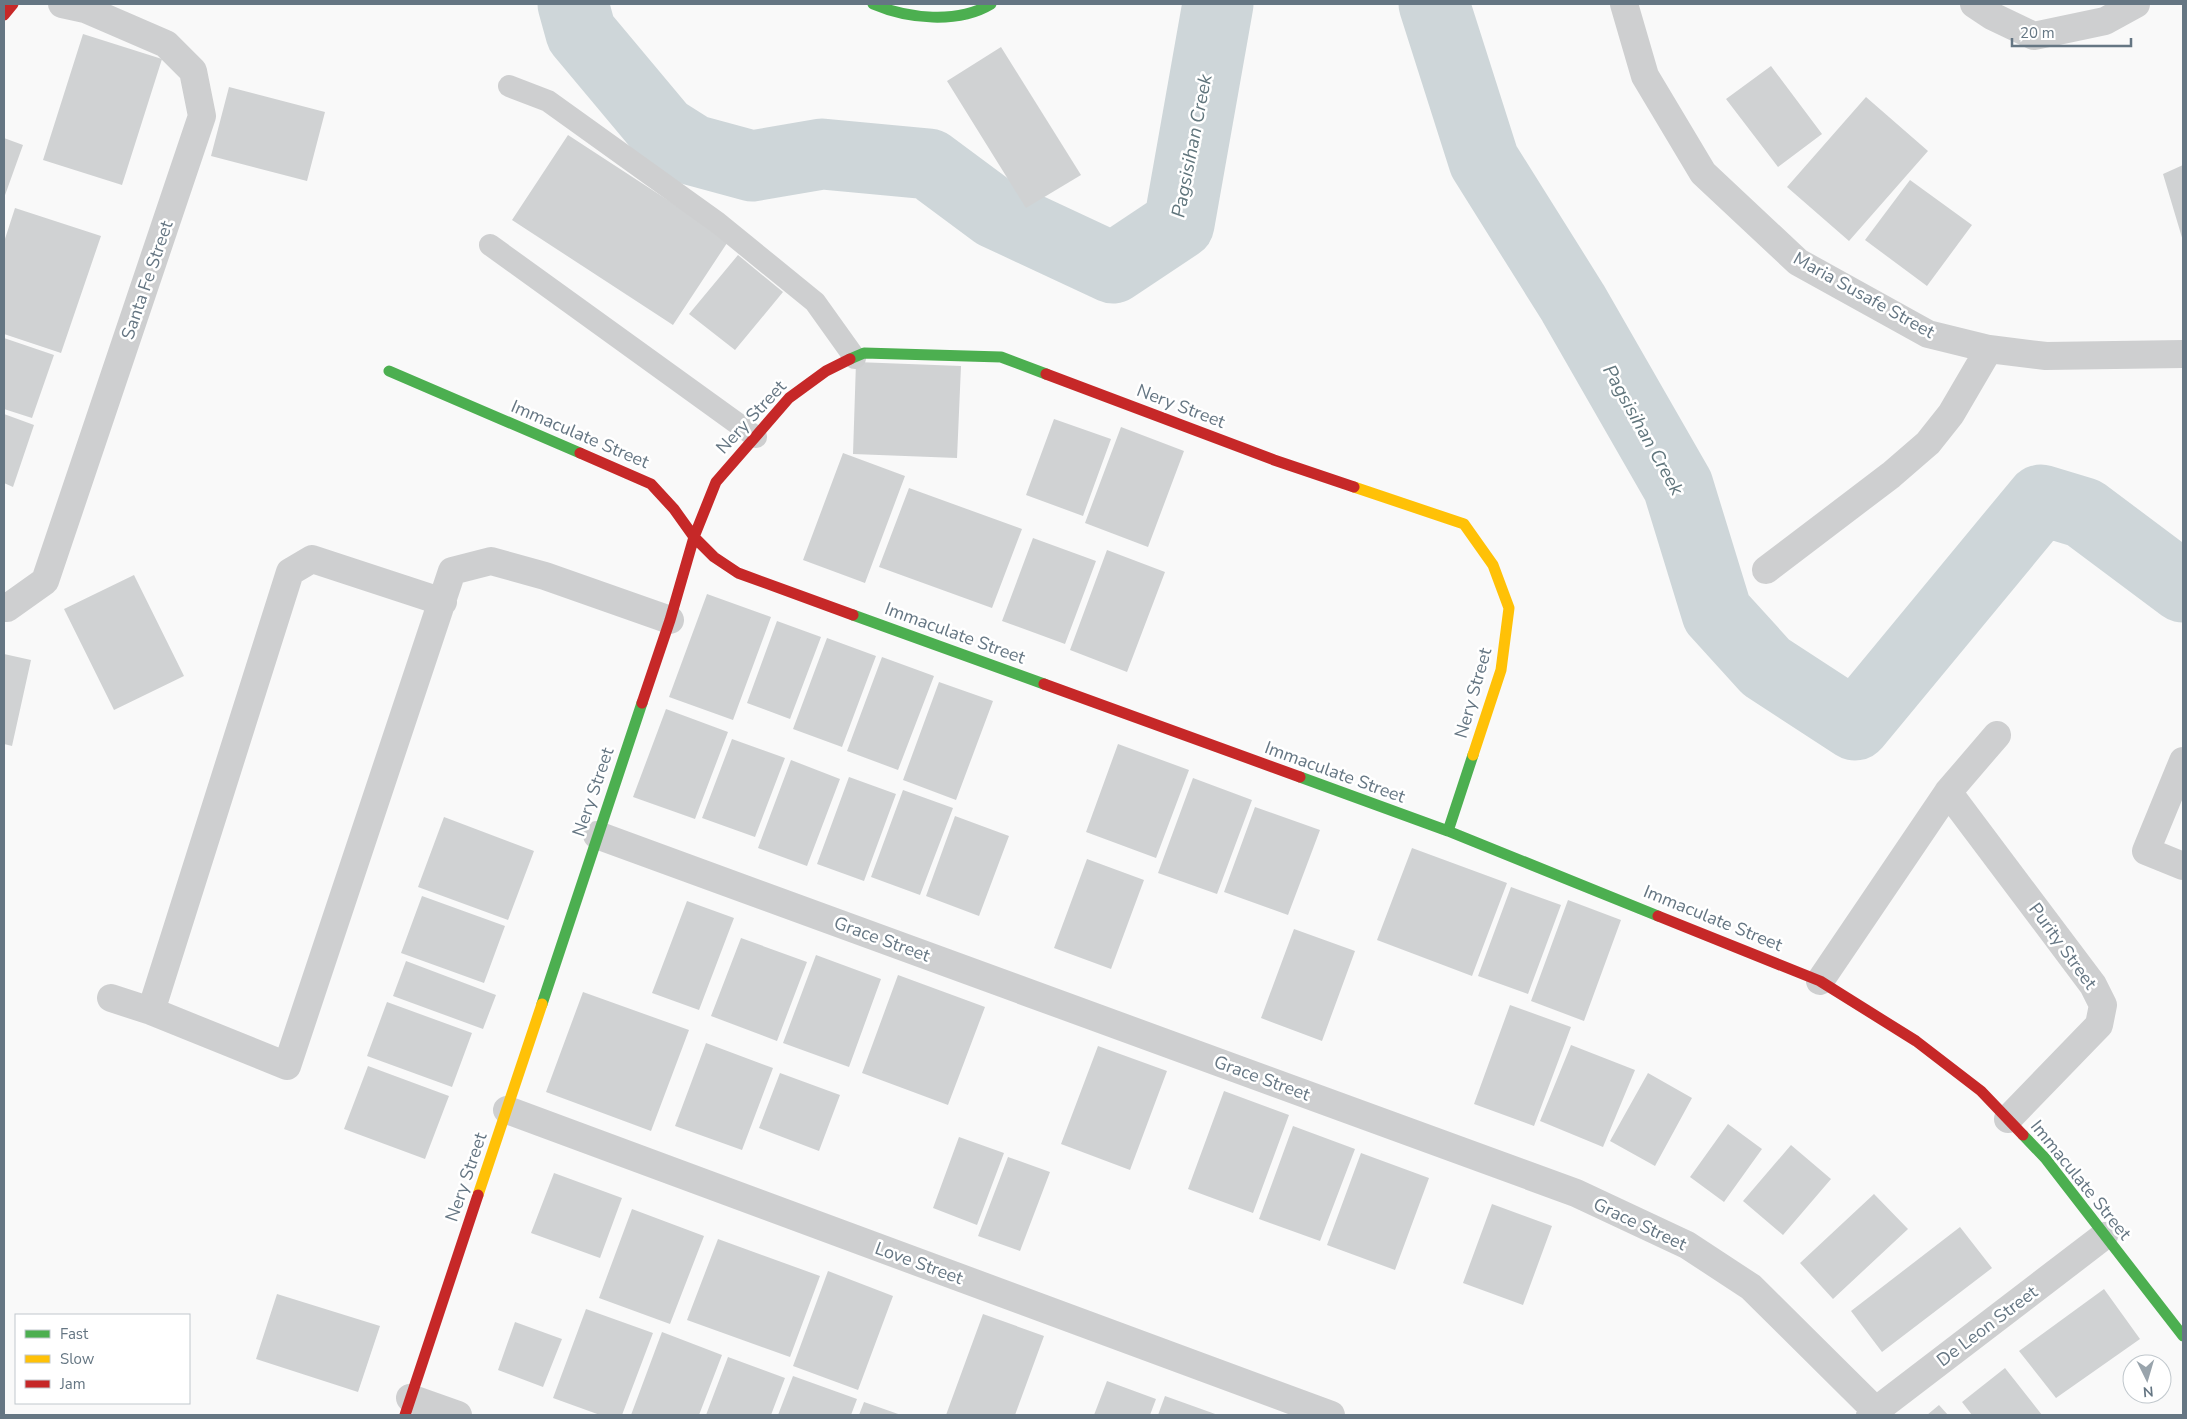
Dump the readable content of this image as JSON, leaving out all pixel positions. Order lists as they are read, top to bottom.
{
  "streets": {
    "street": [
      "Santa Fe Street",
      "Maria Susafe Street",
      "Nery Street",
      "Immaculate Street",
      "Grace Street",
      "Purity Street",
      "Love Street",
      "De Leon Street"
    ]
  },
  "crossings": [
    ["Nery Street", "Immaculate Street"],
    ["Nery Street", "Grace Street"],
    ["Nery Street", "Love Street"],
    ["Immaculate Street", "Purity Street"],
    ["Immaculate Street", "De Leon Street"],
    ["Grace Street", "De Leon Street"]
  ],
  "water": ["Pagsisihan Creek"],
  "legend": ["Fast", "Slow", "Jam"],
  "scale_bar": "20 m",
  "north": "bottom"
}
